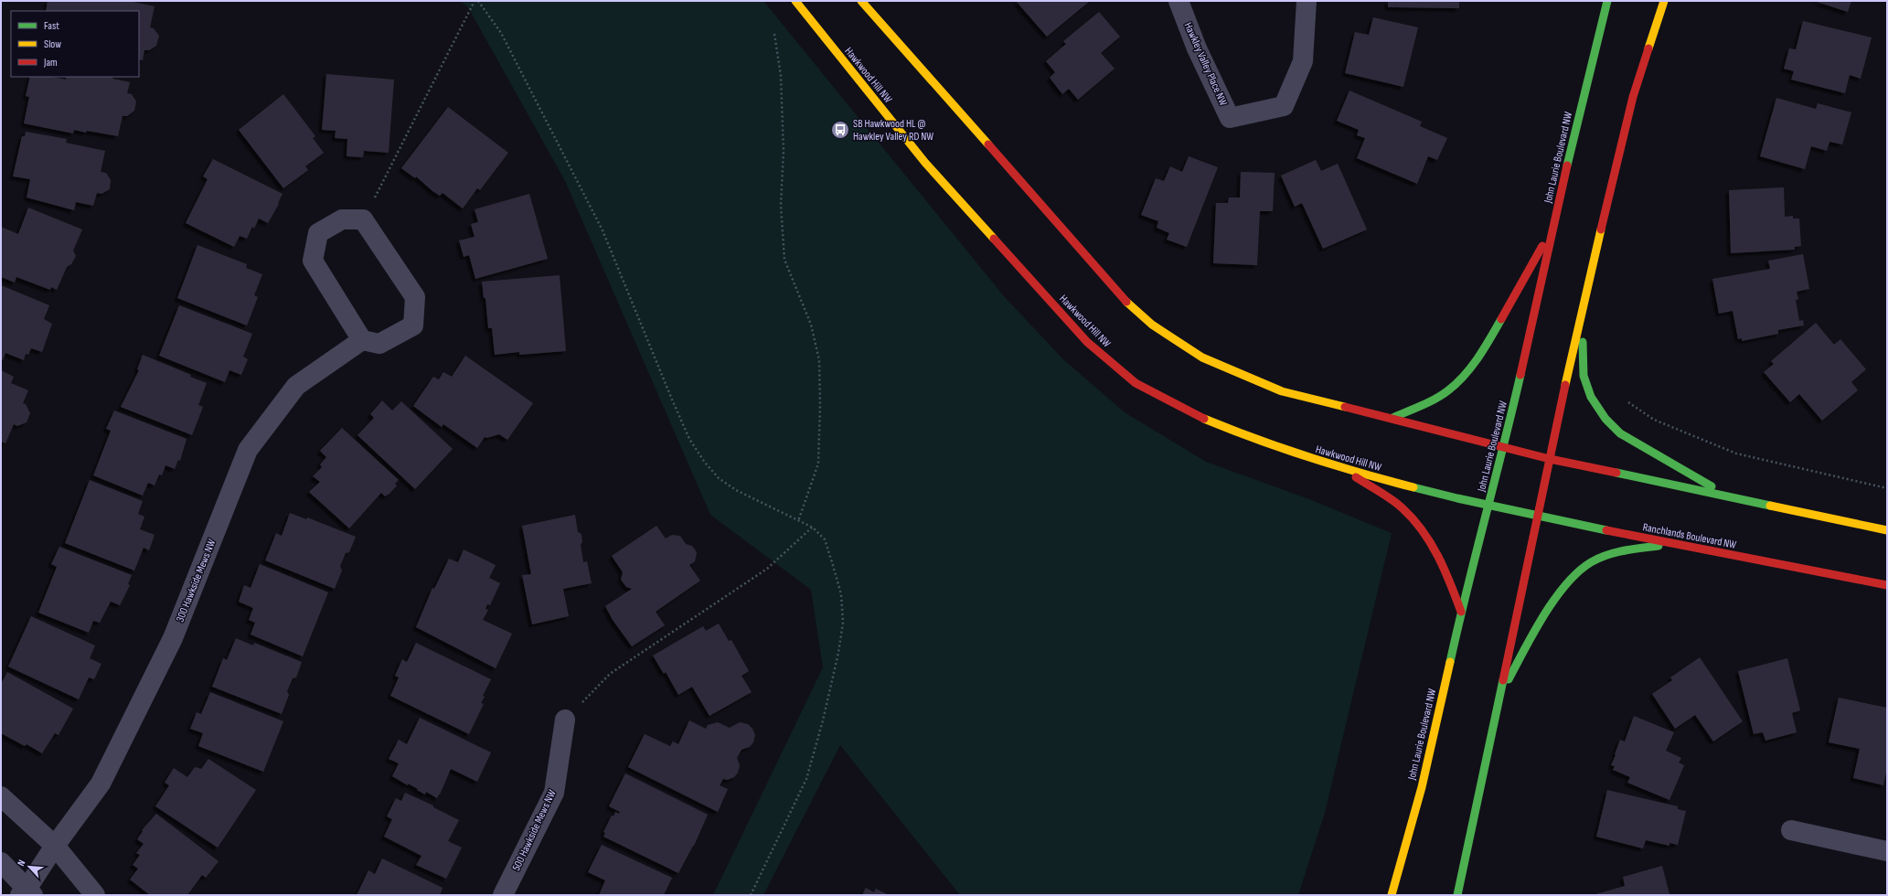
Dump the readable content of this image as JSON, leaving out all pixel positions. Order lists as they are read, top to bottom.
{
  "streets": {
    "main road": ["Hawkwood Hill NW", "John Laurie Boulevard NW", "Ranchlands Boulevard NW"],
    "street": ["Hawkley Valley Place NW", "300 Hawkside Mews NW", "500 Hawkside Mews NW"]
  },
  "crossings": [
    ["Hawkwood Hill NW", "John Laurie Boulevard NW"],
    ["Hawkwood Hill NW", "Ranchlands Boulevard NW"],
    ["John Laurie Boulevard NW", "Ranchlands Boulevard NW"]
  ],
  "places": {
    "bus stop": ["SB Hawkwood HL @ Hawkley Valley RD NW"]
  },
  "legend": ["Fast", "Slow", "Jam"],
  "north": "top left"
}
